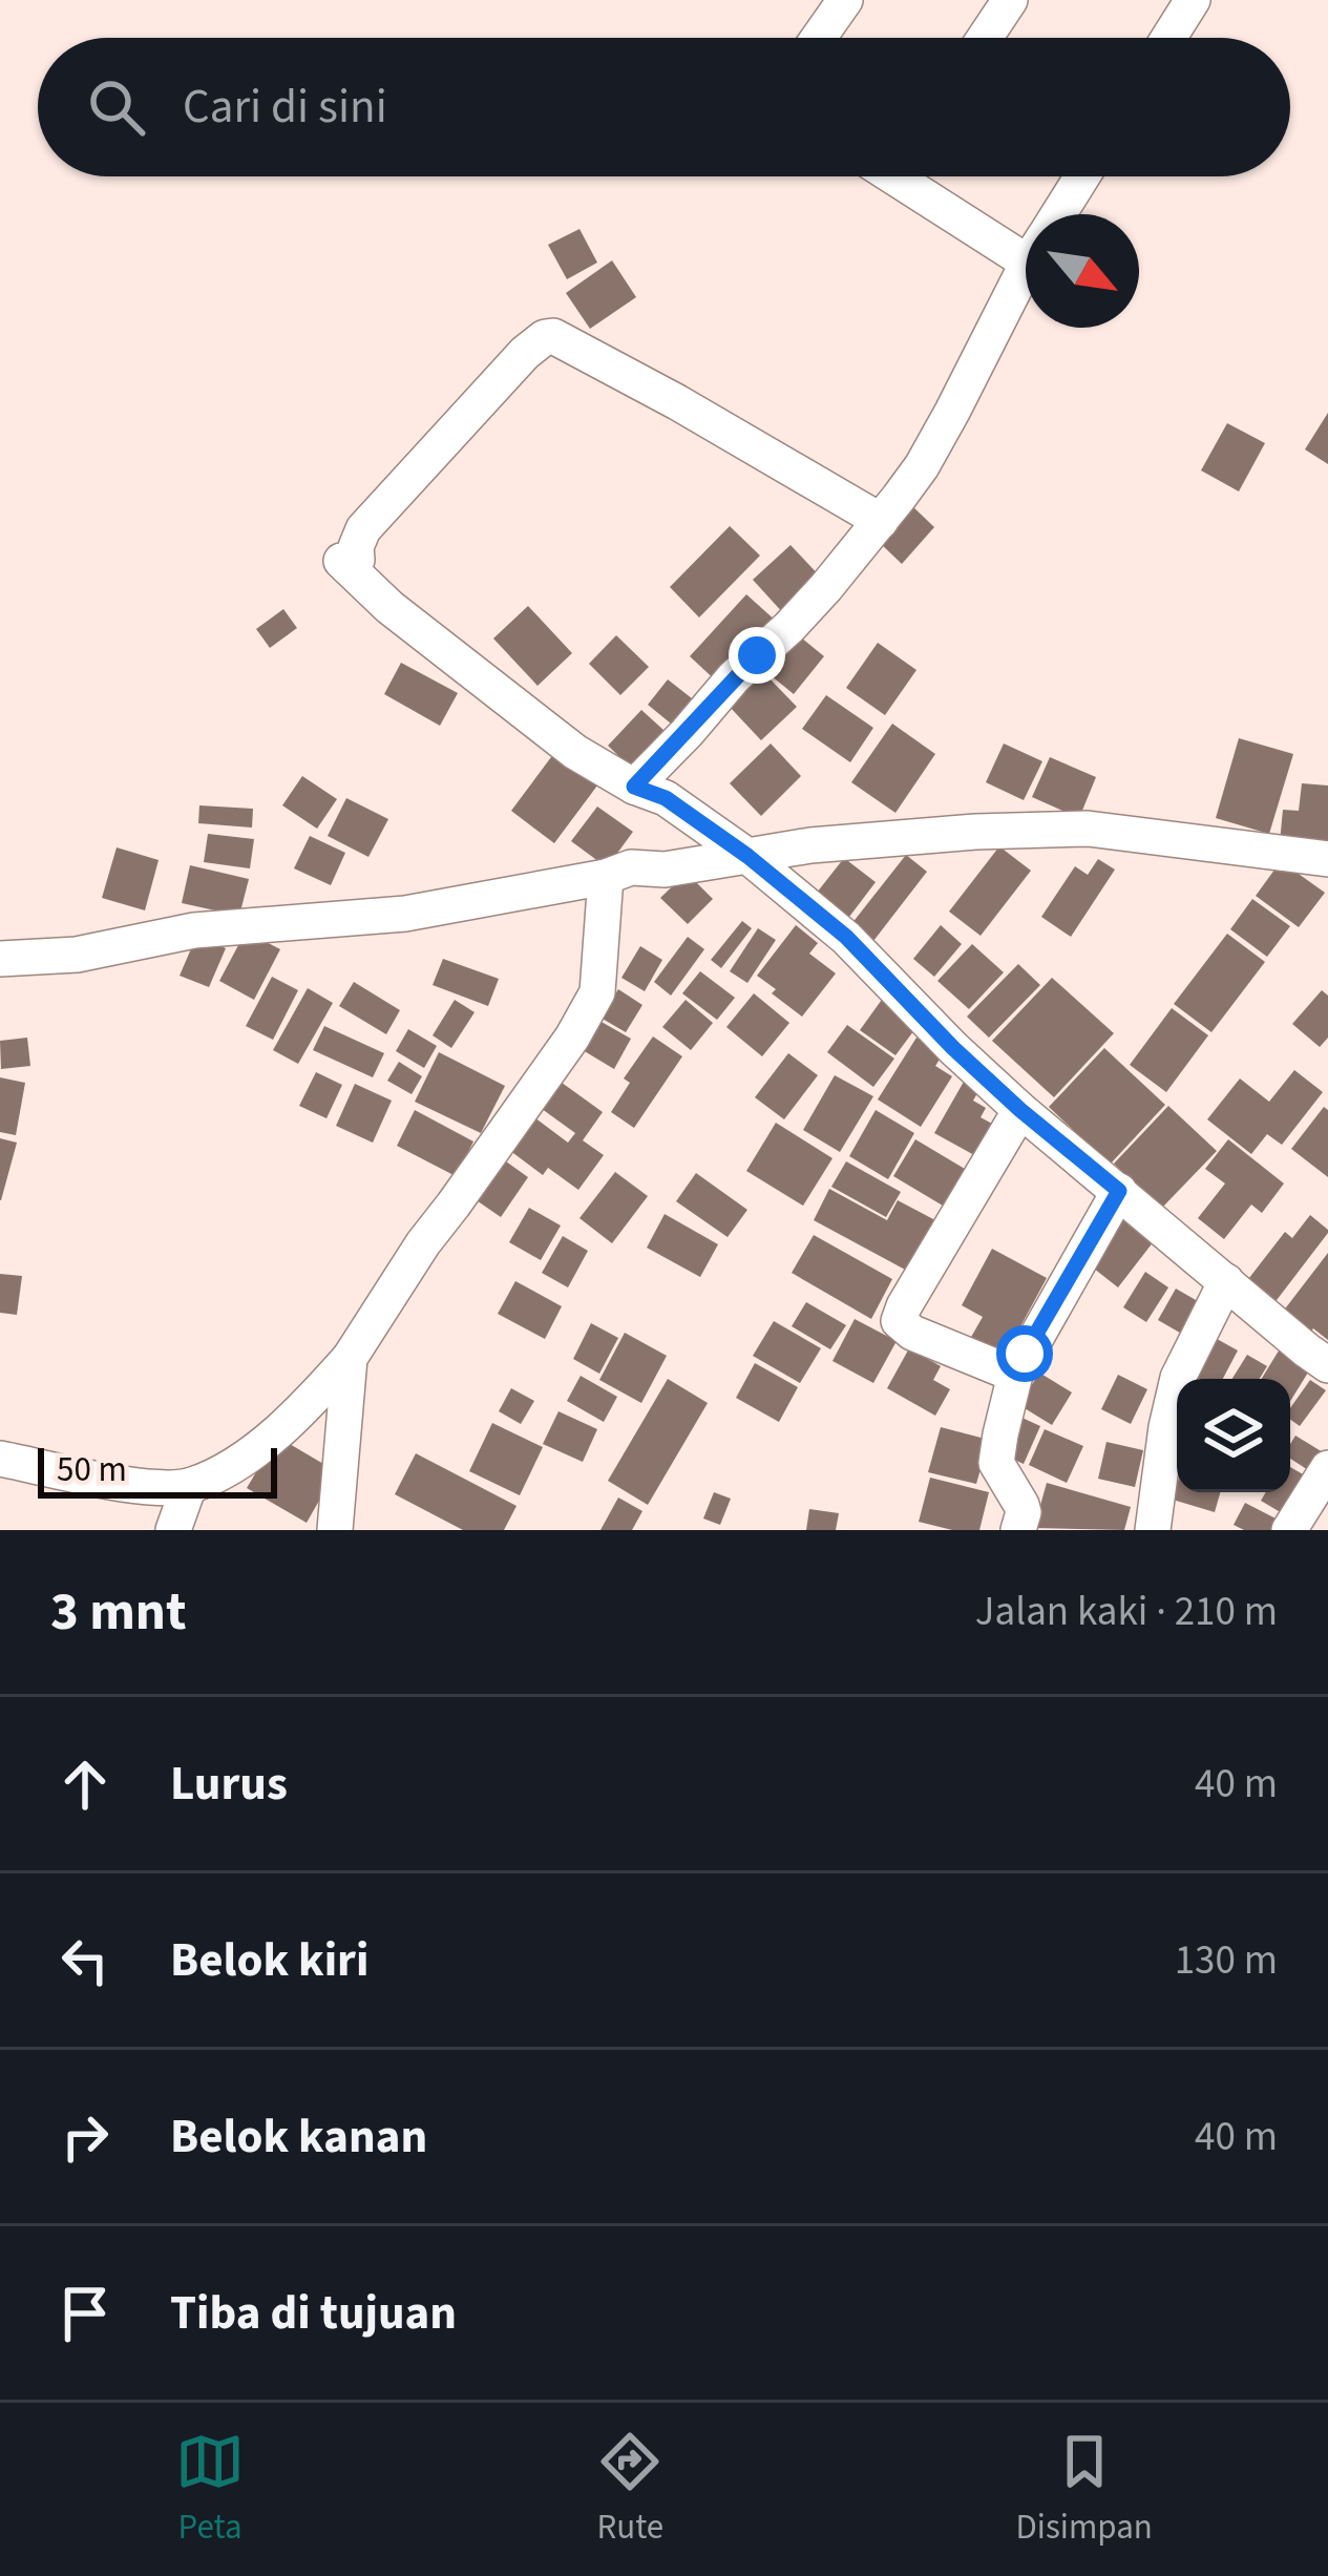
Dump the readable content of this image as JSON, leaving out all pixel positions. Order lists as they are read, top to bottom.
{
  "scale_bar": "50 m",
  "north": "bottom right",
  "page": {
    "search": "Cari di sini",
    "scale": "50 m",
    "heading": ["3 mnt", "Jalan kaki · 210 m"],
    "list": [
      ["Lurus", "40 m"],
      ["Belok kiri", "130 m"],
      ["Belok kanan", "40 m"],
      "Tiba di tujuan"
    ],
    "nav": ["Peta", "Rute", "Disimpan"]
  }
}
